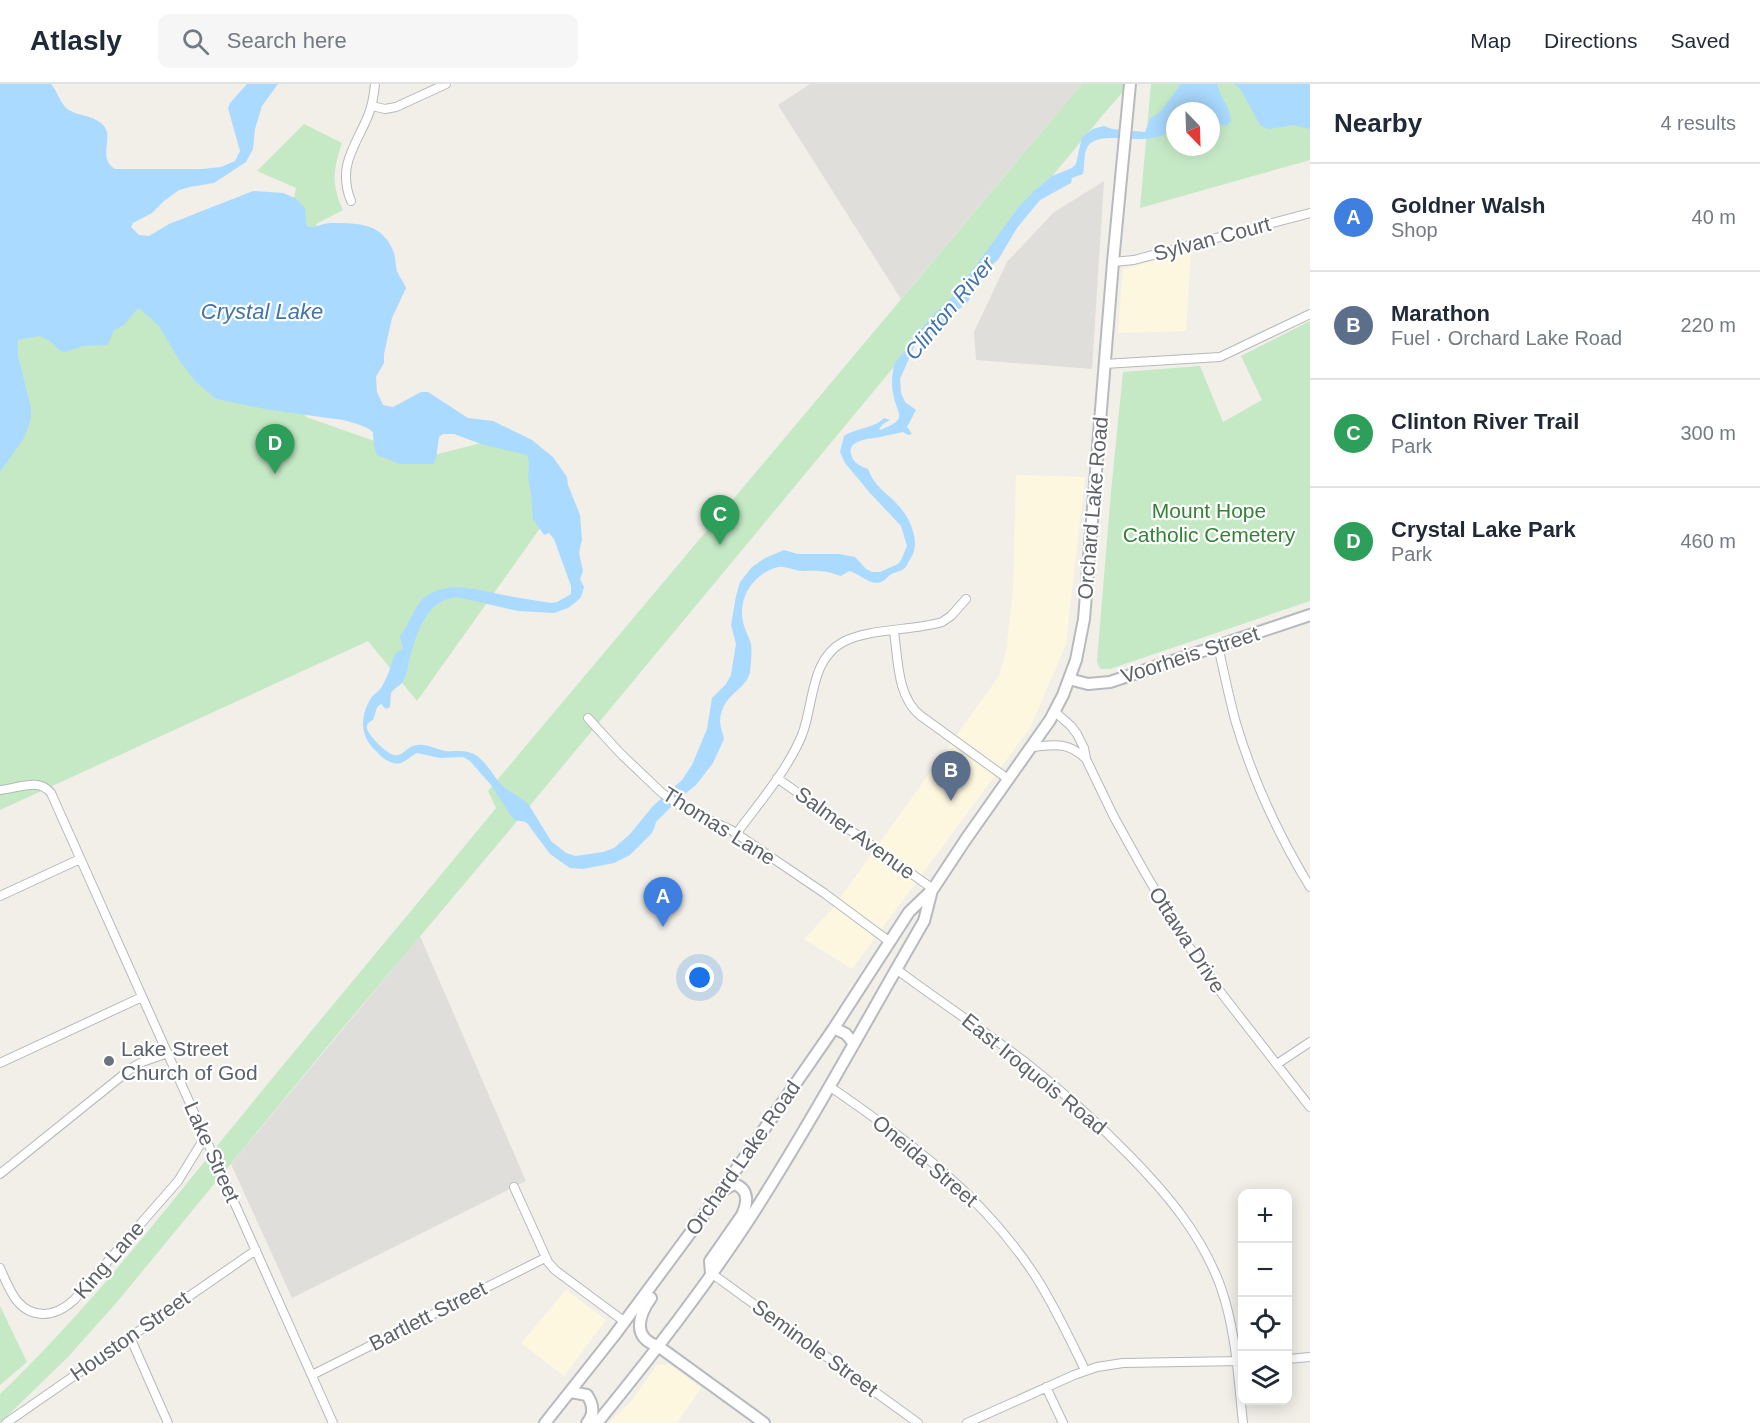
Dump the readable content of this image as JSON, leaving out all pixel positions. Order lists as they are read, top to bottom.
{
  "streets": {
    "main road": ["Orchard Lake Road", "Voorheis Street"],
    "street": [
      "Sylvan Court",
      "Thomas Lane",
      "Salmer Avenue",
      "Ottawa Drive",
      "East Iroquois Road",
      "Lake Street",
      "Oneida Street",
      "King Lane",
      "Bartlett Street",
      "Houston Street",
      "Seminole Street"
    ]
  },
  "crossings": [
    ["Sylvan Court", "Orchard Lake Road"],
    ["Orchard Lake Road", "Voorheis Street"],
    ["Orchard Lake Road", "Thomas Lane"],
    ["Orchard Lake Road", "Salmer Avenue"],
    ["Orchard Lake Road", "Ottawa Drive"],
    ["Orchard Lake Road", "East Iroquois Road"],
    ["Orchard Lake Road", "Oneida Street"],
    ["Orchard Lake Road", "Seminole Street"],
    ["Lake Street", "King Lane"],
    ["Lake Street", "Bartlett Street"],
    ["Lake Street", "Houston Street"]
  ],
  "water": ["Clinton River", "Crystal Lake"],
  "parks": ["Mount Hope Catholic Cemetery"],
  "places": ["Lake Street Church of God"],
  "north": "bottom right",
  "page": {
    "header": "Atlasly",
    "search": "Search here",
    "nav": ["Map", "Directions", "Saved"],
    "heading": ["Nearby", "4 results"],
    "list": [
      {
        "mark": "A",
        "name": "Goldner Walsh",
        "note": "Shop",
        "value": "40 m"
      },
      {
        "mark": "B",
        "name": "Marathon",
        "note": "Fuel · Orchard Lake Road",
        "value": "220 m"
      },
      {
        "mark": "C",
        "name": "Clinton River Trail",
        "note": "Park",
        "value": "300 m"
      },
      {
        "mark": "D",
        "name": "Crystal Lake Park",
        "note": "Park",
        "value": "460 m"
      }
    ],
    "pins": [
      "D",
      "C",
      "B",
      "A"
    ],
    "map_buttons": ["+", "−"]
  }
}
